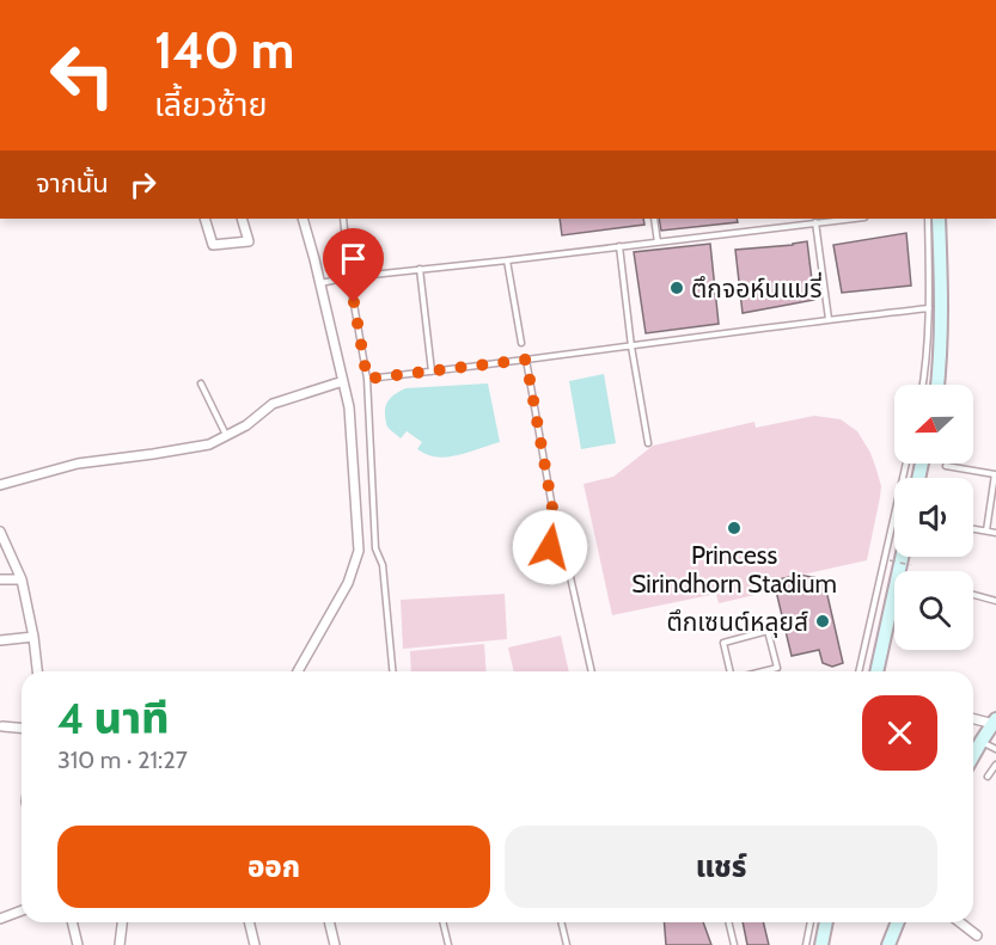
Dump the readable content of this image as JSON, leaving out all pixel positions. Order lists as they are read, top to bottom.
{
  "places": ["ตึกจอห์นแมรี่", "Princess Sirindhorn Stadium", "ตึกเซนต์หลุยส์"],
  "north": "left",
  "page": {
    "turn": ["140 m", "เลี้ยวซ้าย"],
    "then": "จากนั้น",
    "heading": ["4 นาที", "310 m · 21:27"],
    "buttons": ["ออก", "แชร์"]
  }
}
